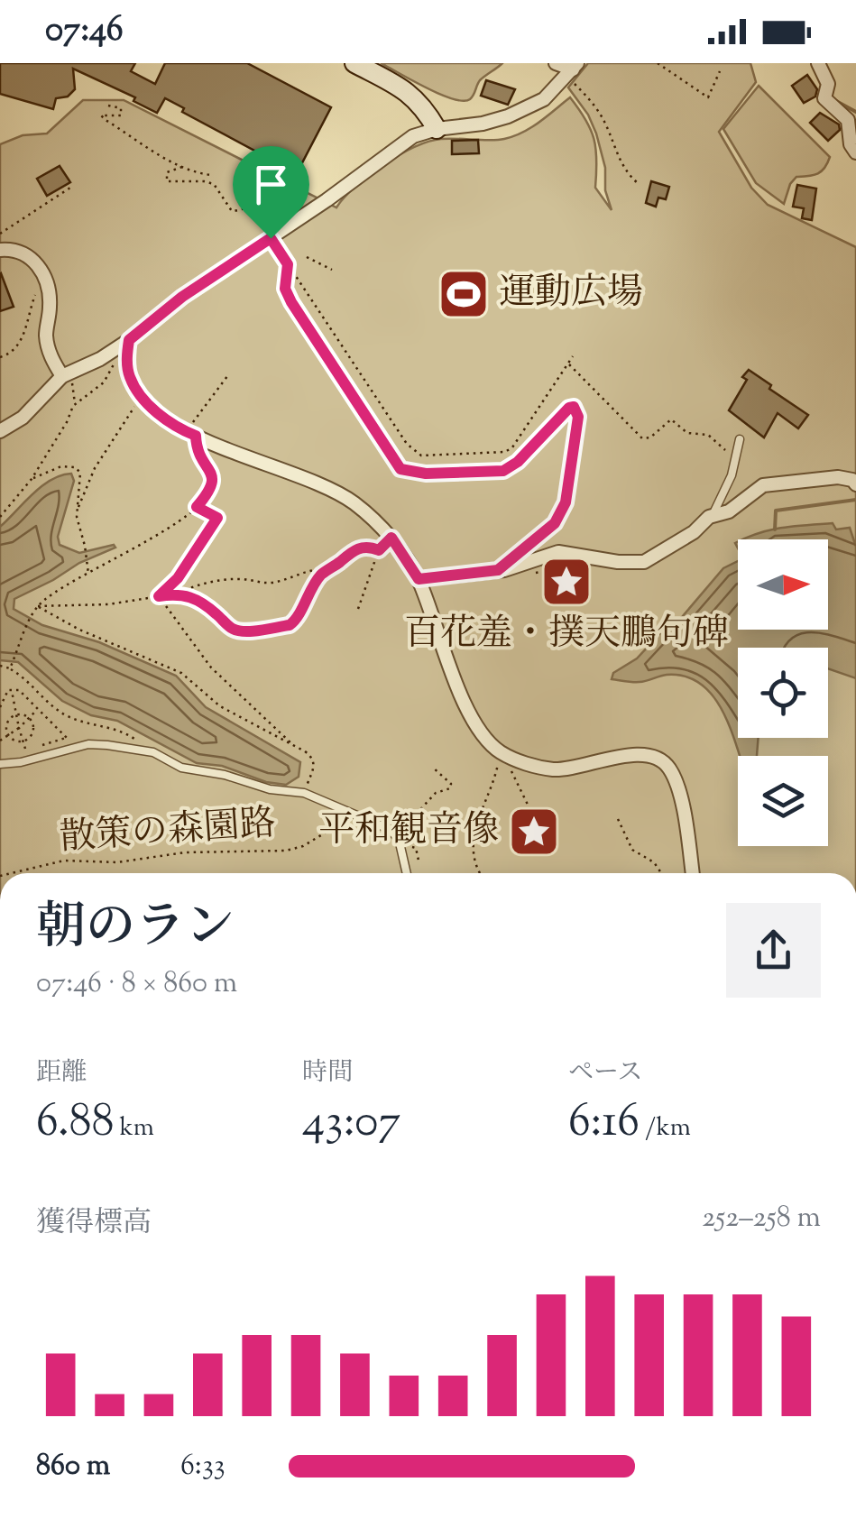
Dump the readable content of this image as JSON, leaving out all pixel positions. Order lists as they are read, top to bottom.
{
  "streets": {
    "path": ["散策の森園路"]
  },
  "places": {
    "sports": ["運動広場"],
    "place": ["百花羞・撲天鵬句碑", "平和観音像"]
  },
  "north": "right",
  "page": {
    "status": "07:46",
    "heading": ["朝のラン", "07:46 · 8 × 860 m"],
    "stats": [
      ["距離", "6.88 km"],
      ["時間", "43:07"],
      ["ペース", "6:16 /km"]
    ],
    "chart": ["獲得標高", "252–258 m"],
    "list": [
      {
        "name": "860 m",
        "note": "6:33"
      }
    ]
  }
}
